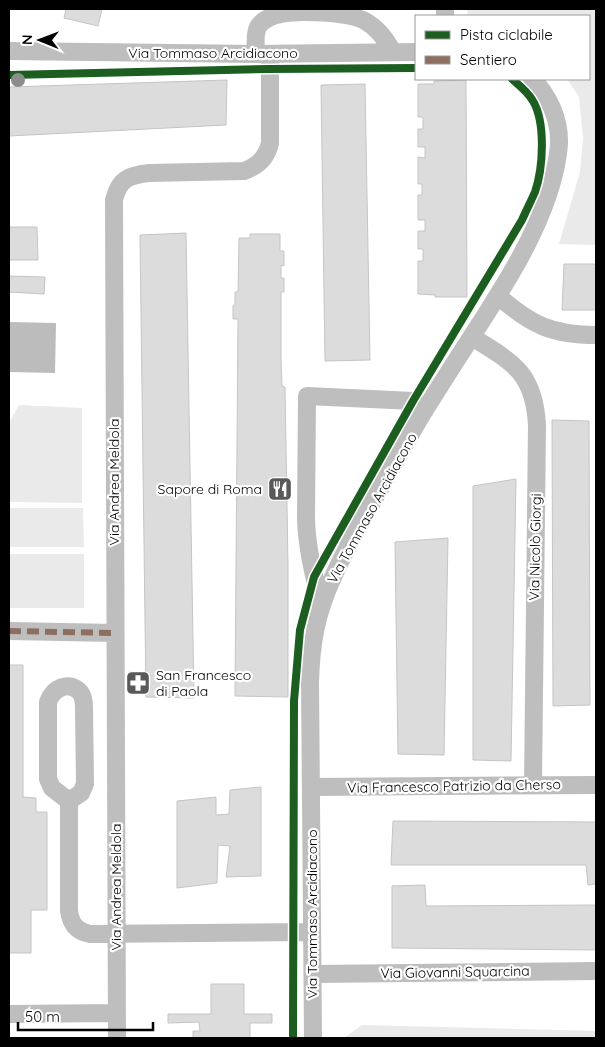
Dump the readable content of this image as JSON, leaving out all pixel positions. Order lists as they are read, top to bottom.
{
  "streets": {
    "street": [
      "Via Tommaso Arcidiacono",
      "Via Andrea Meldola",
      "Via Nicolò Giorgi",
      "Via Francesco Patrizio da Cherso",
      "Via Giovanni Squarcina"
    ]
  },
  "crossings": [
    ["Via Tommaso Arcidiacono", "Via Andrea Meldola"],
    ["Via Tommaso Arcidiacono", "Via Nicolò Giorgi"],
    ["Via Tommaso Arcidiacono", "Via Francesco Patrizio da Cherso"],
    ["Via Tommaso Arcidiacono", "Via Giovanni Squarcina"],
    ["Via Nicolò Giorgi", "Via Francesco Patrizio da Cherso"]
  ],
  "places": {
    "restaurant": ["Sapore di Roma"],
    "pharmacy": ["San Francesco di Paola"]
  },
  "legend": ["Pista ciclabile", "Sentiero"],
  "scale_bar": "50 m",
  "north": "left"
}
